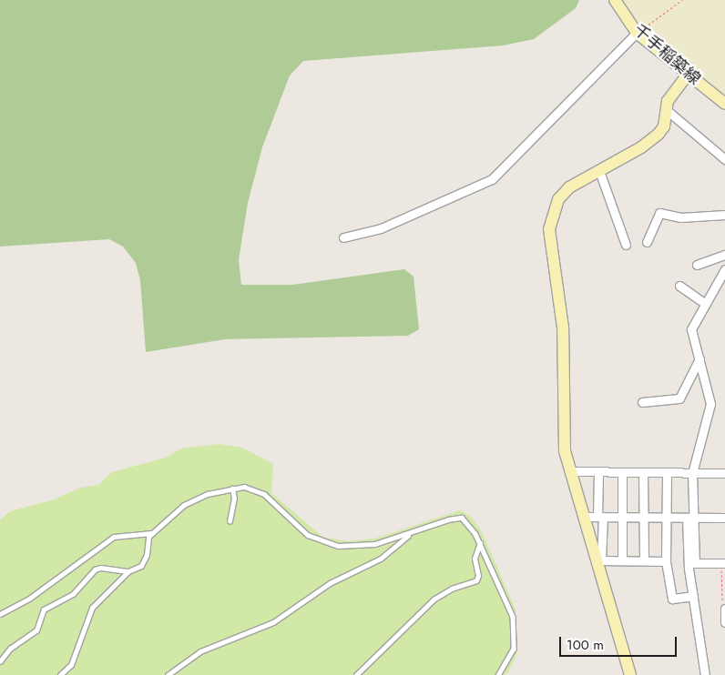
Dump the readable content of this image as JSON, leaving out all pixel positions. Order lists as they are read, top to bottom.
{
  "streets": {
    "street": ["千手稲築線"]
  },
  "scale_bar": "100 m"
}
